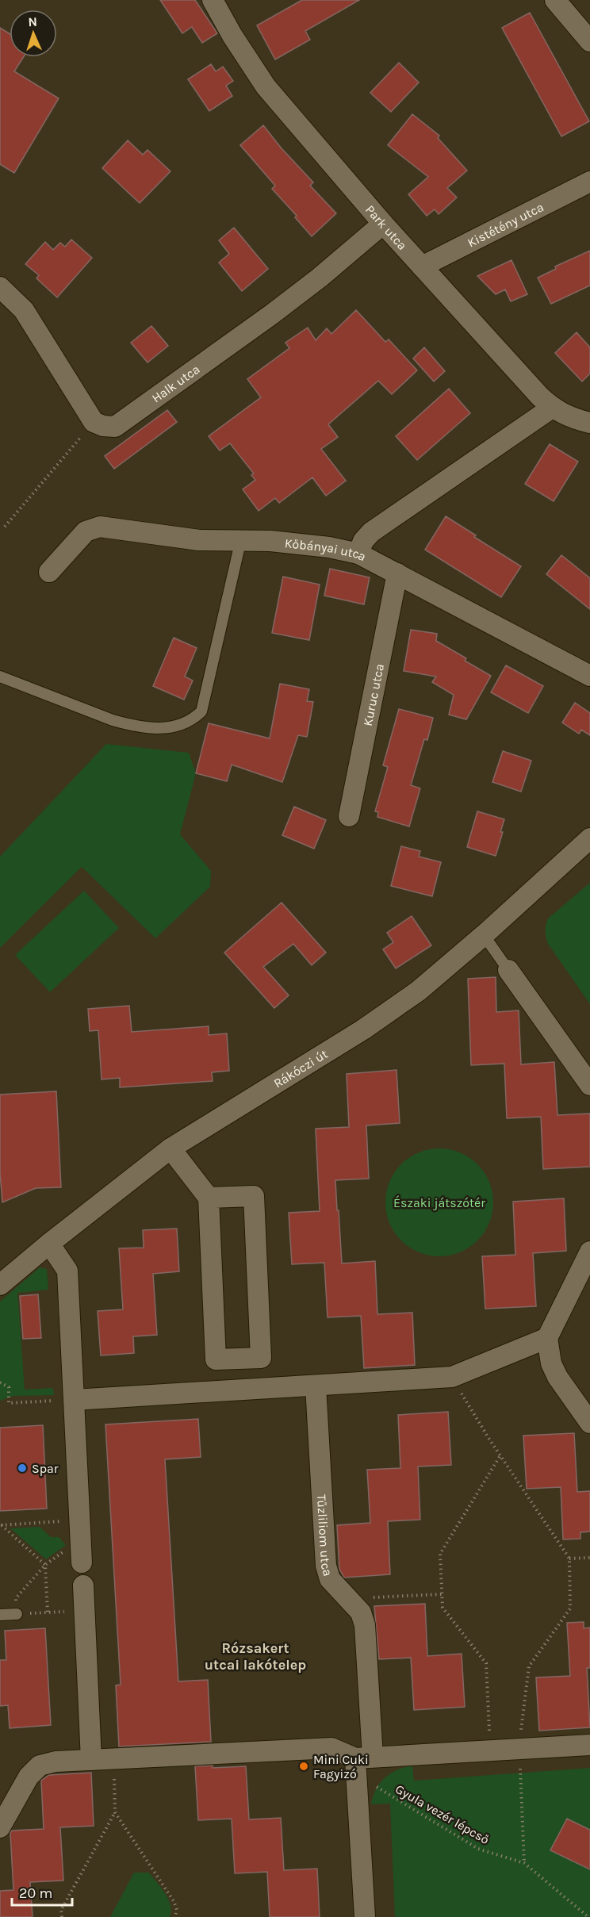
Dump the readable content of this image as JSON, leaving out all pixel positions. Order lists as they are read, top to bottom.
{
  "streets": {
    "street": [
      "Kistétény utca",
      "Park utca",
      "Halk utca",
      "Kőbányai utca",
      "Kuruc utca",
      "Rákóczi út",
      "Tűzliliom utca"
    ],
    "path": ["Gyula vezér lépcső"]
  },
  "crossings": [
    ["Kistétény utca", "Park utca"],
    ["Park utca", "Halk utca"],
    ["Kőbányai utca", "Kuruc utca"],
    ["Tűzliliom utca", "Gyula vezér lépcső"]
  ],
  "districts": ["Rózsakert utcai lakótelep"],
  "parks": ["Északi játszótér"],
  "places": ["Spar", "Mini Cuki Fagyizó"],
  "scale_bar": "20 m",
  "north": "top"
}
